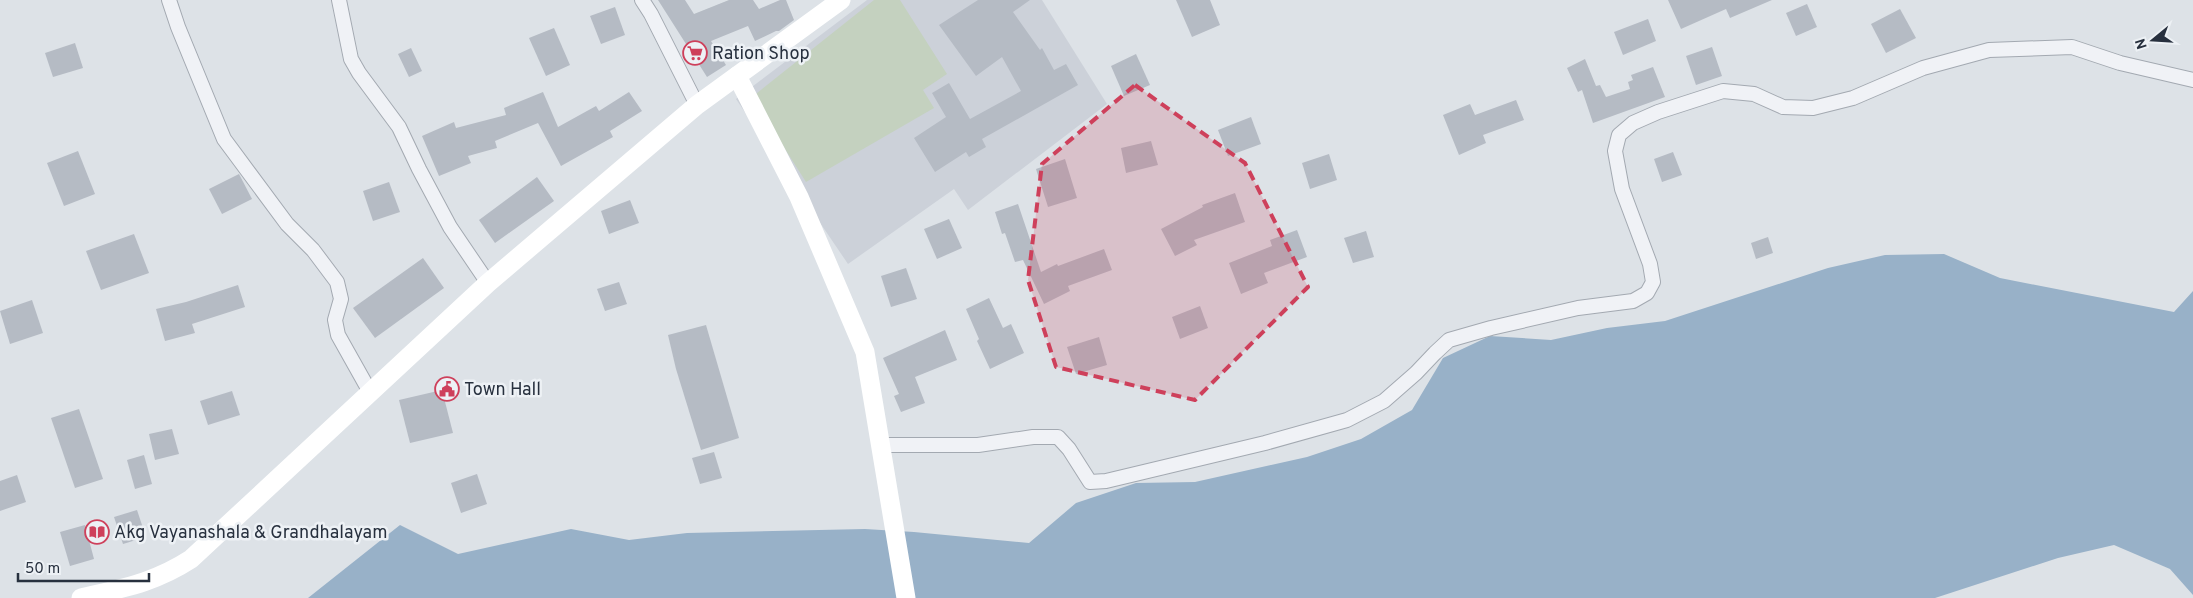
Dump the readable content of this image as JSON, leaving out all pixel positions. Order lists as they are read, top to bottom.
{
  "places": {
    "supermarket": ["Ration Shop"],
    "public building": ["Town Hall"],
    "library": ["Akg Vayanashala & Grandhalayam"]
  },
  "scale_bar": "50 m",
  "north": "left"
}
